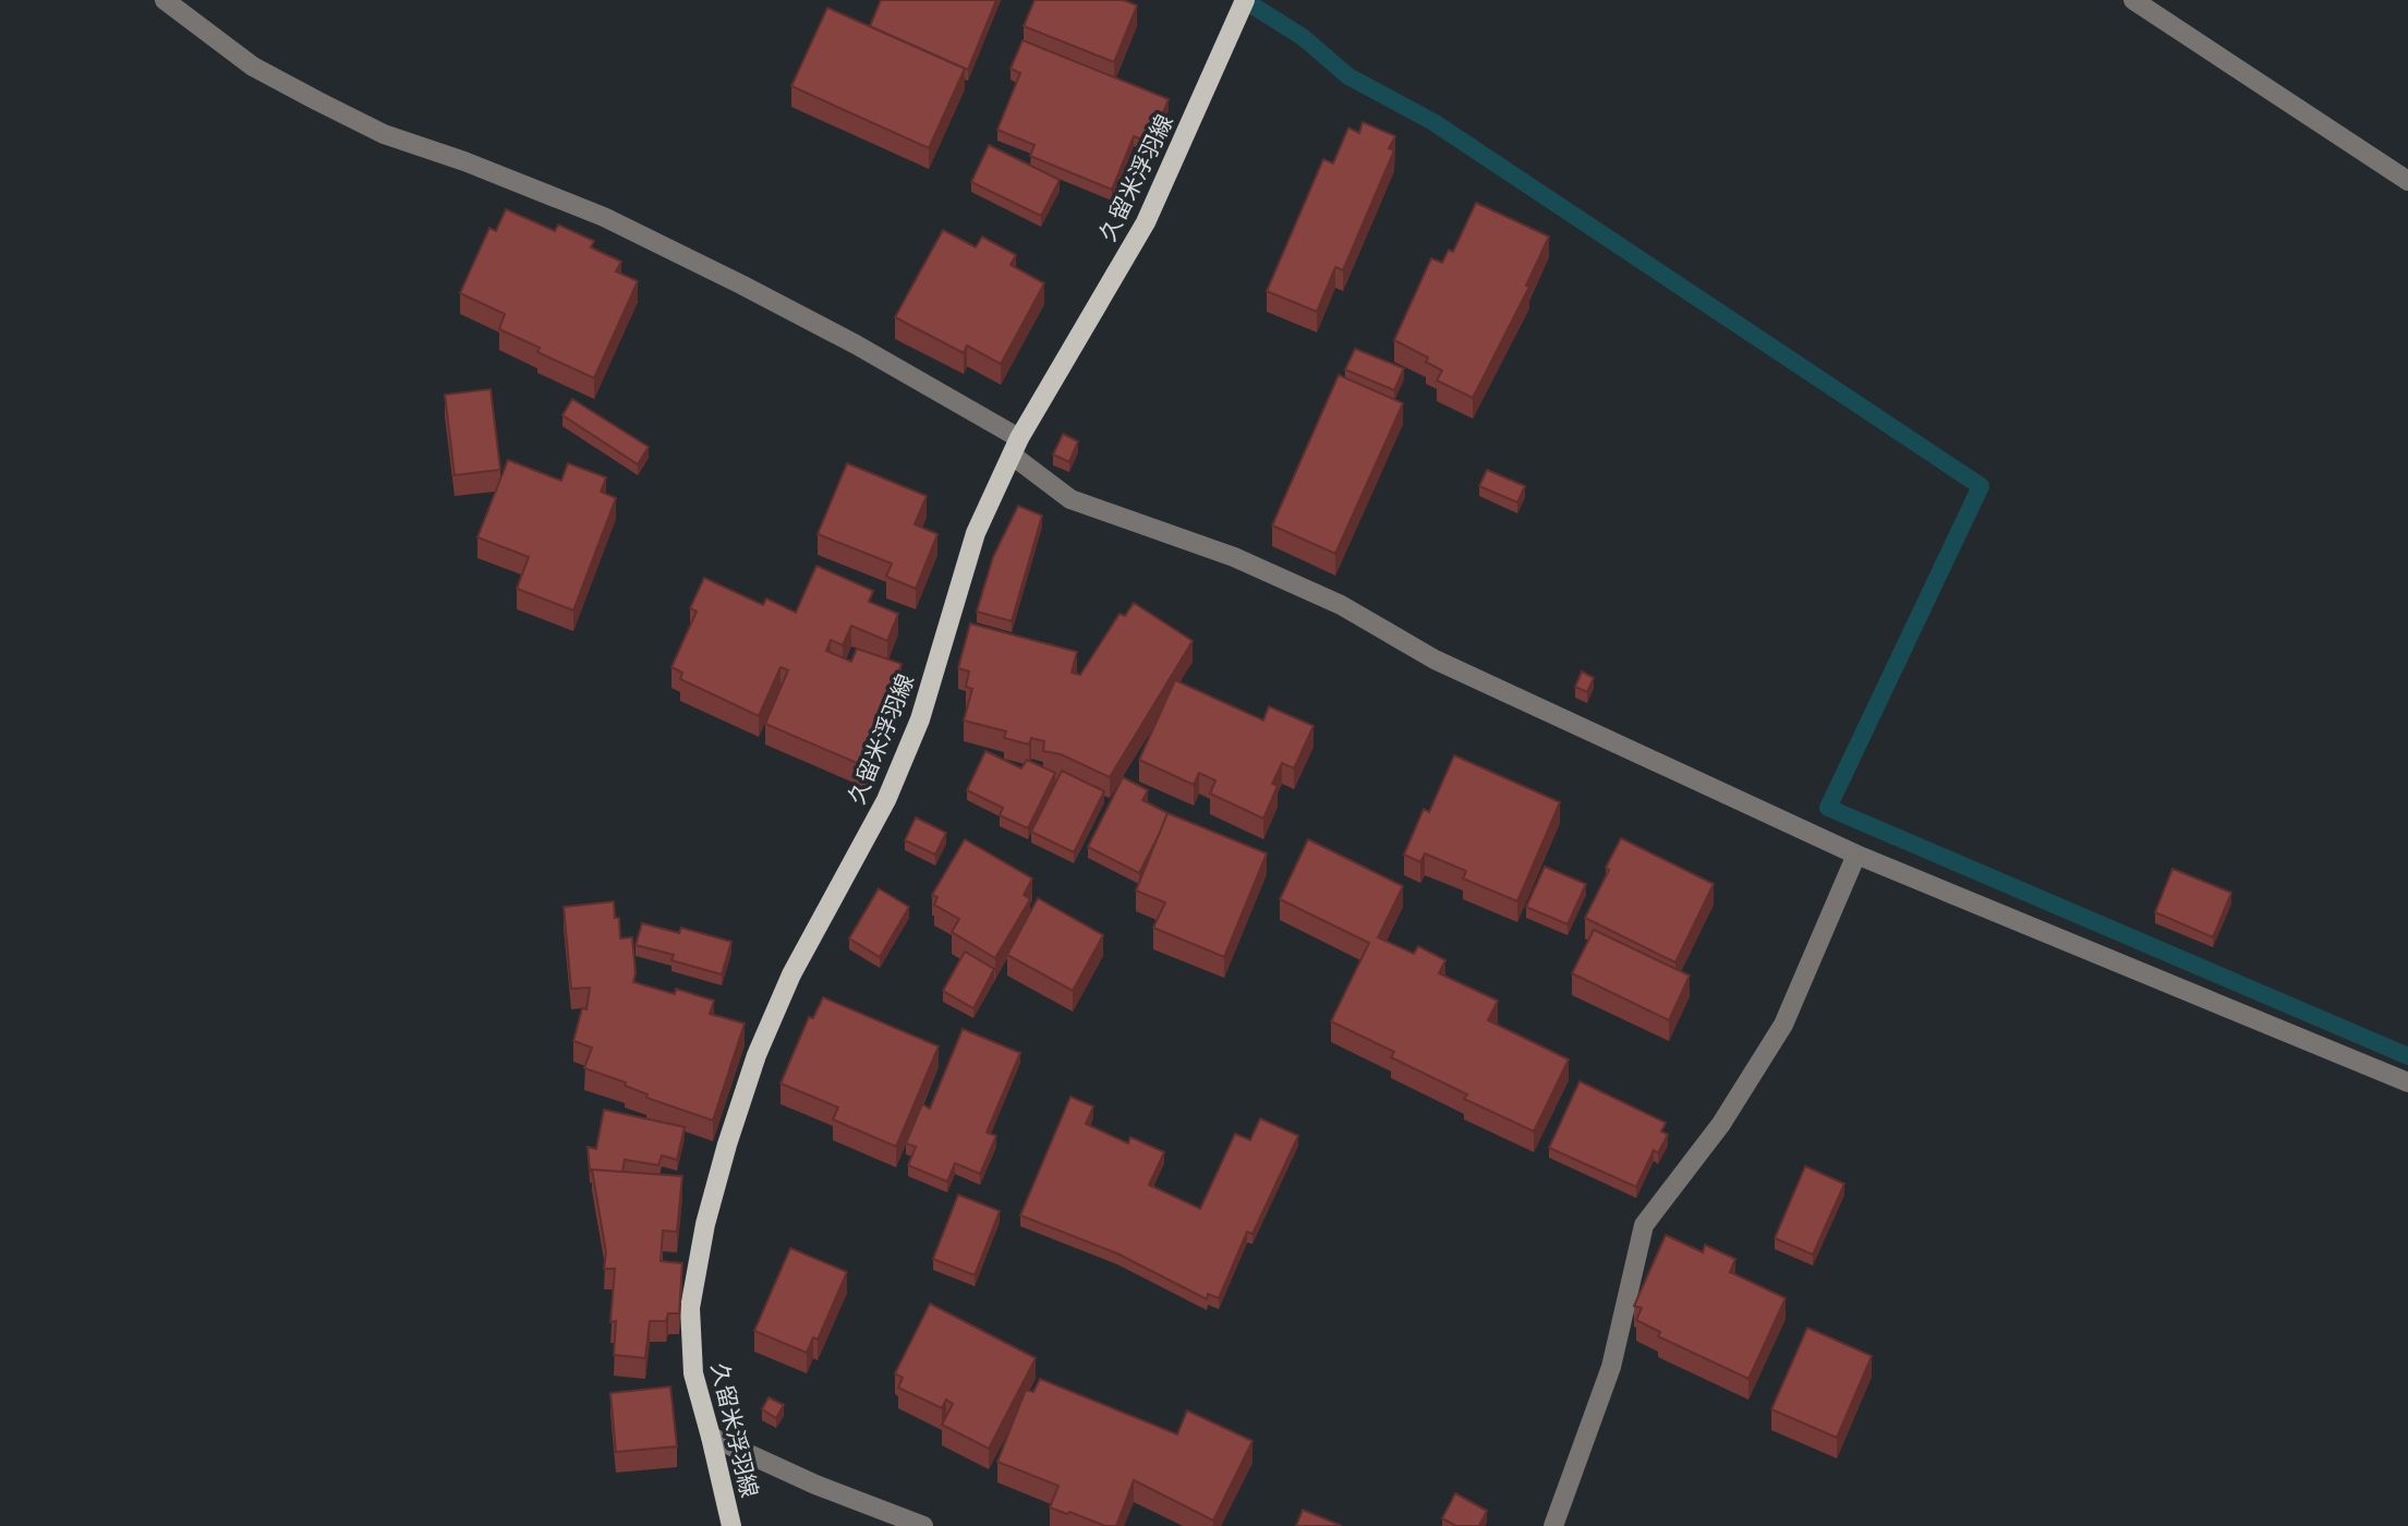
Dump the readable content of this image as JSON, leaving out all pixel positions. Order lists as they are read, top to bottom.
{
  "streets": {
    "main road": ["久留米浮羽線"]
  }
}
